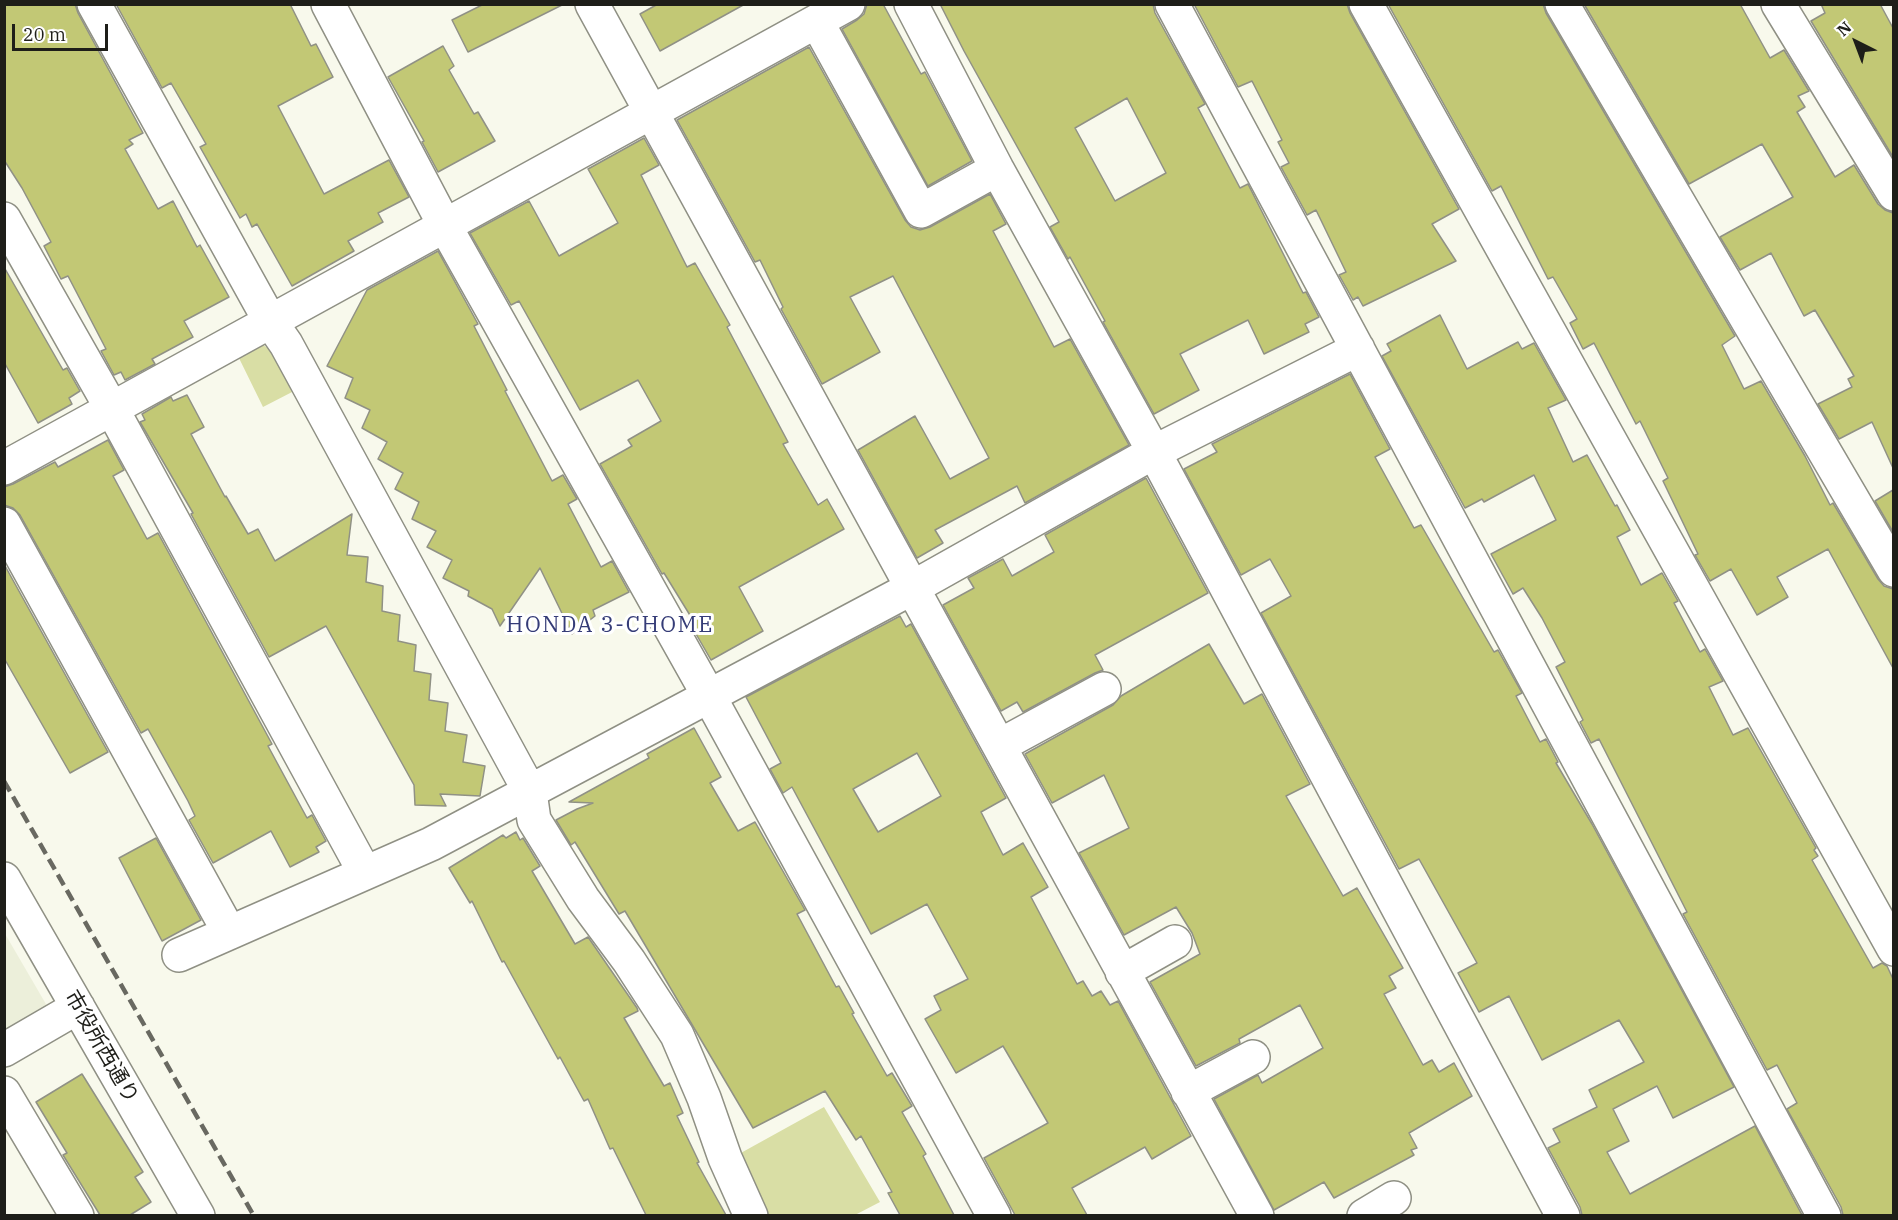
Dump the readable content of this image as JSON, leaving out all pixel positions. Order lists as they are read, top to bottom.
{
  "streets": {
    "street": ["市役所西通り"]
  },
  "districts": ["HONDA 3-CHOME"],
  "scale_bar": "20 m",
  "north": "top left"
}
